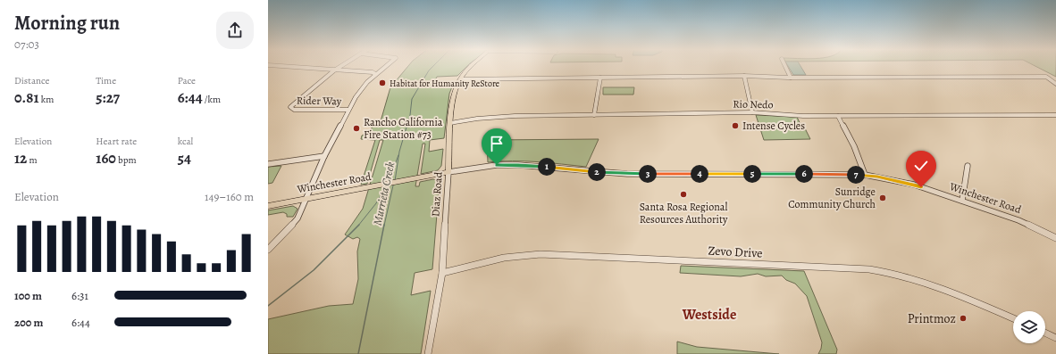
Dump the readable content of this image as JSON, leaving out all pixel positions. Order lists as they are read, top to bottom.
{
  "streets": {
    "main road": ["Winchester Road", "Diaz Road"],
    "street": ["Rider Way", "Rio Nedo", "Zevo Drive"]
  },
  "crossings": [
    ["Rio Nedo", "Diaz Road"],
    ["Winchester Road", "Diaz Road"],
    ["Diaz Road", "Zevo Drive"]
  ],
  "districts": ["Westside"],
  "water": ["Murrieta Creek"],
  "places": [
    "Habitat for Humanity ReStore",
    "Intense Cycles",
    "Rancho California Fire Station #73",
    "Santa Rosa Regional Resources Authority",
    "Sunridge Community Church",
    "Printmoz"
  ],
  "page": {
    "heading": ["Morning run", "07:03"],
    "stats": [
      ["Distance", "0.81 km"],
      ["Time", "5:27"],
      ["Pace", "6:44 /km"],
      ["Elevation", "12 m"],
      ["Heart rate", "160 bpm"],
      ["kcal", "54"]
    ],
    "pins": [
      "1",
      "2",
      "3",
      "4",
      "5",
      "6",
      "7"
    ],
    "chart": ["Elevation", "149–160 m"],
    "list": [
      {
        "name": "100 m",
        "note": "6:31"
      },
      {
        "name": "200 m",
        "note": "6:44"
      }
    ]
  }
}
